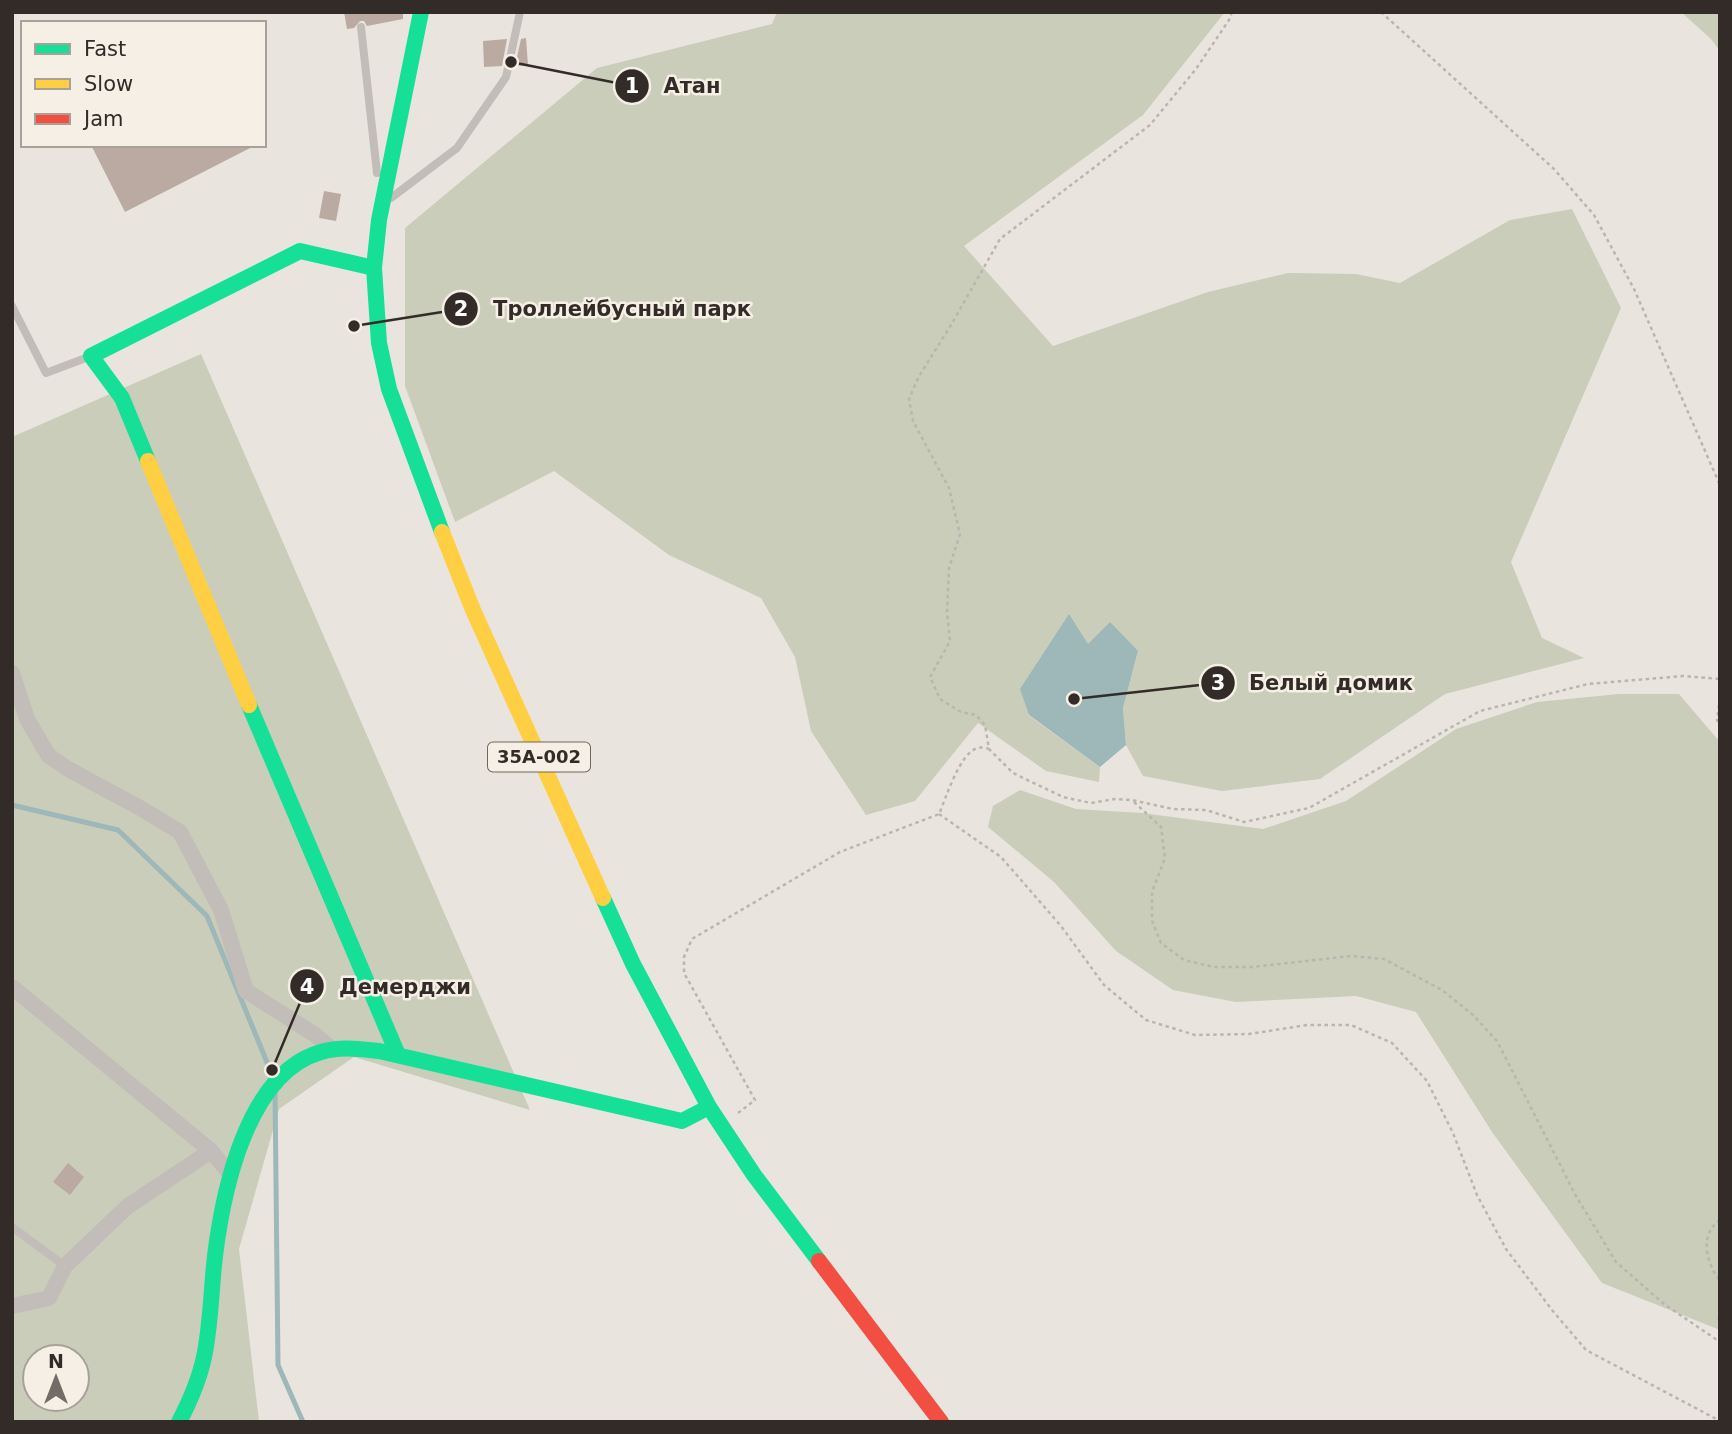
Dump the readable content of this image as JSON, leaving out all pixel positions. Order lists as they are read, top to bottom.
{
  "streets": {
    "main road": ["35А-002"]
  },
  "places": [
    "Атан",
    "Троллейбусный парк",
    "Белый домик",
    "Демерджи"
  ],
  "legend": ["Fast", "Slow", "Jam"],
  "north": "top"
}
